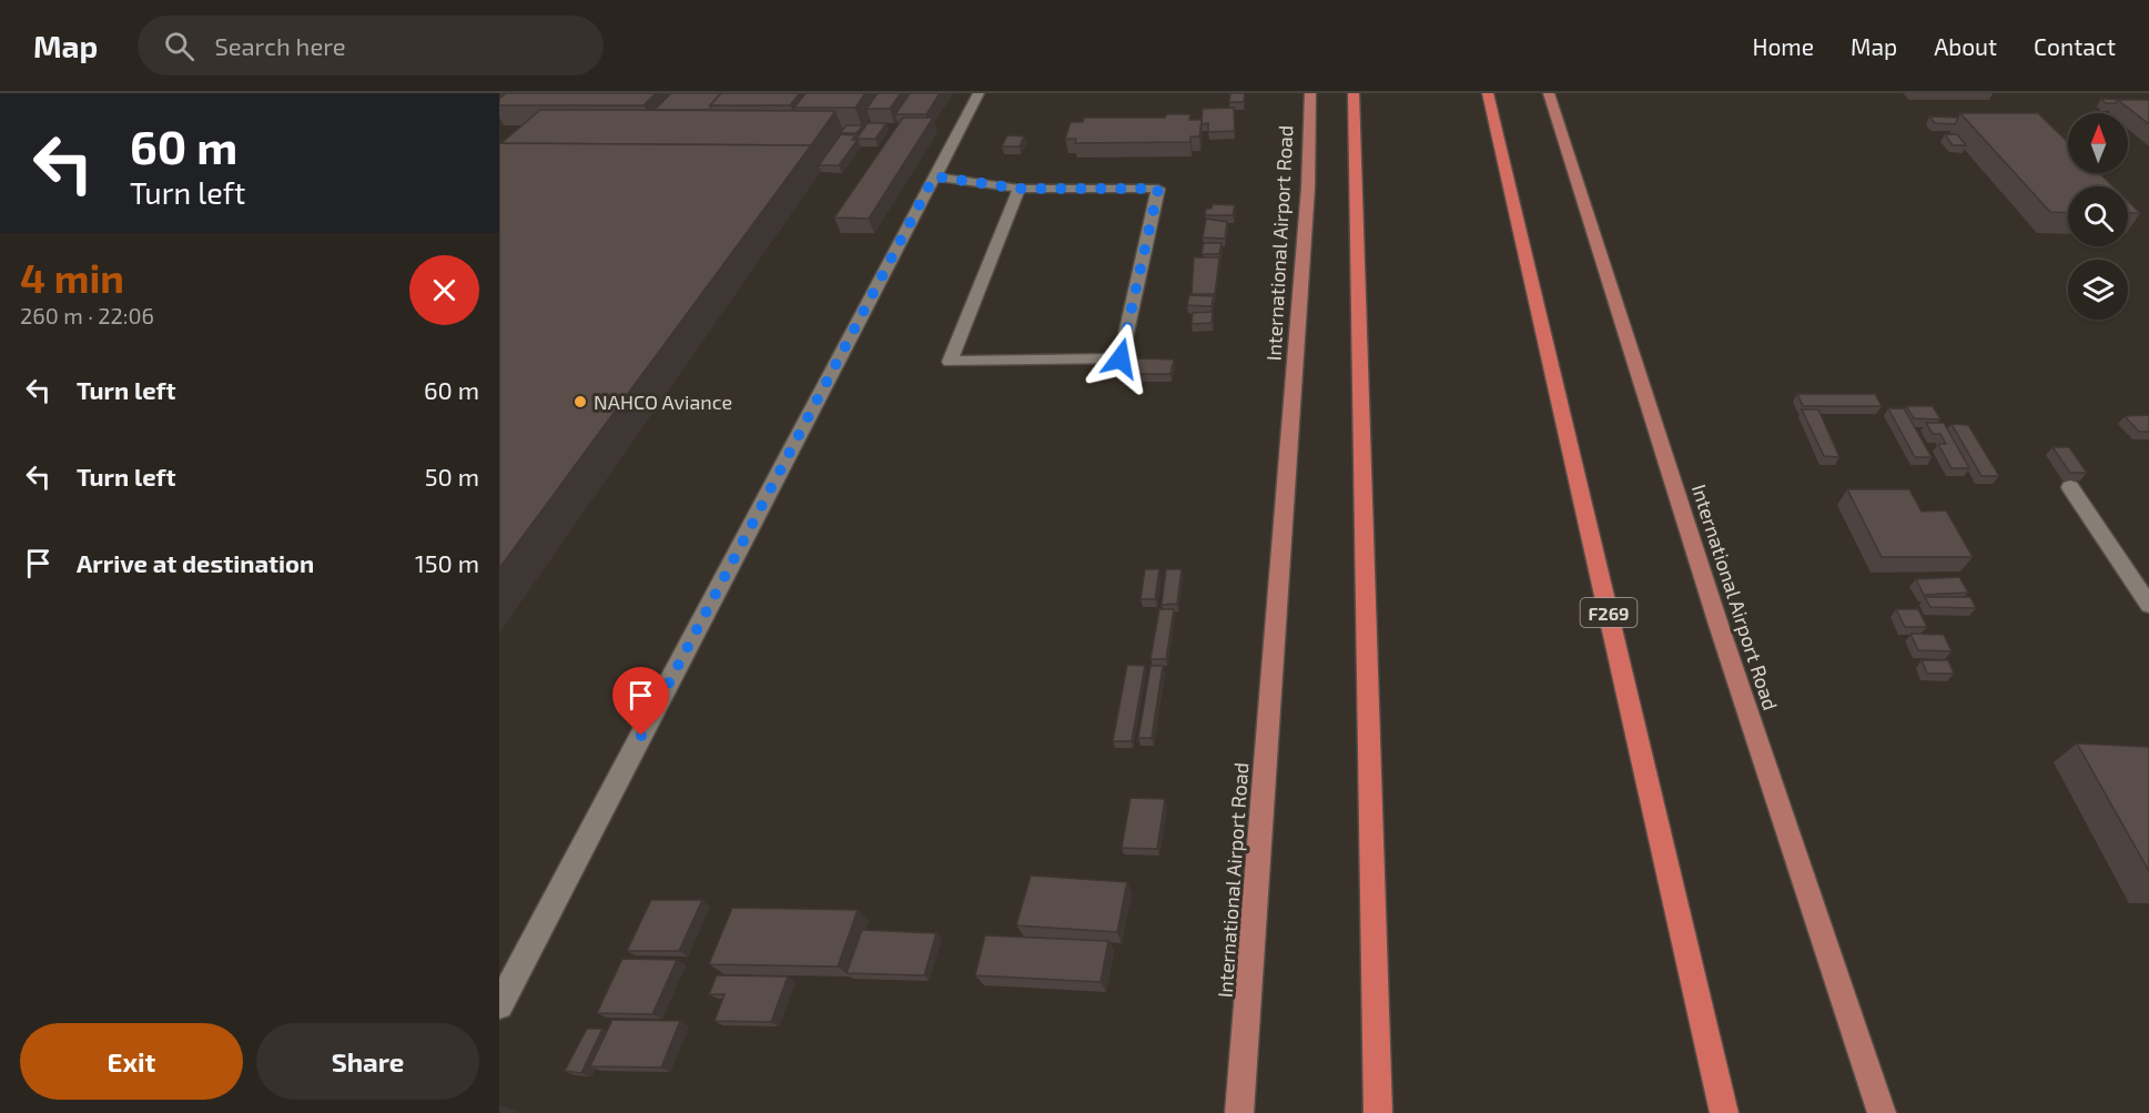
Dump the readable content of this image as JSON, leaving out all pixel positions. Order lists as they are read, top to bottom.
{
  "streets": {
    "highway": ["F269"],
    "main road": ["International Airport Road"]
  },
  "places": ["NAHCO Aviance"],
  "north": "top",
  "page": {
    "header": "Map",
    "search": "Search here",
    "nav": [
      "Home",
      "Map",
      "About",
      "Contact"
    ],
    "turn": ["60 m", "Turn left"],
    "heading": ["4 min", "260 m · 22:06"],
    "list": [
      {
        "name": "Turn left",
        "value": "60 m"
      },
      {
        "name": "Turn left",
        "value": "50 m"
      },
      {
        "name": "Arrive at destination",
        "value": "150 m"
      }
    ],
    "buttons": ["Exit", "Share"]
  }
}
